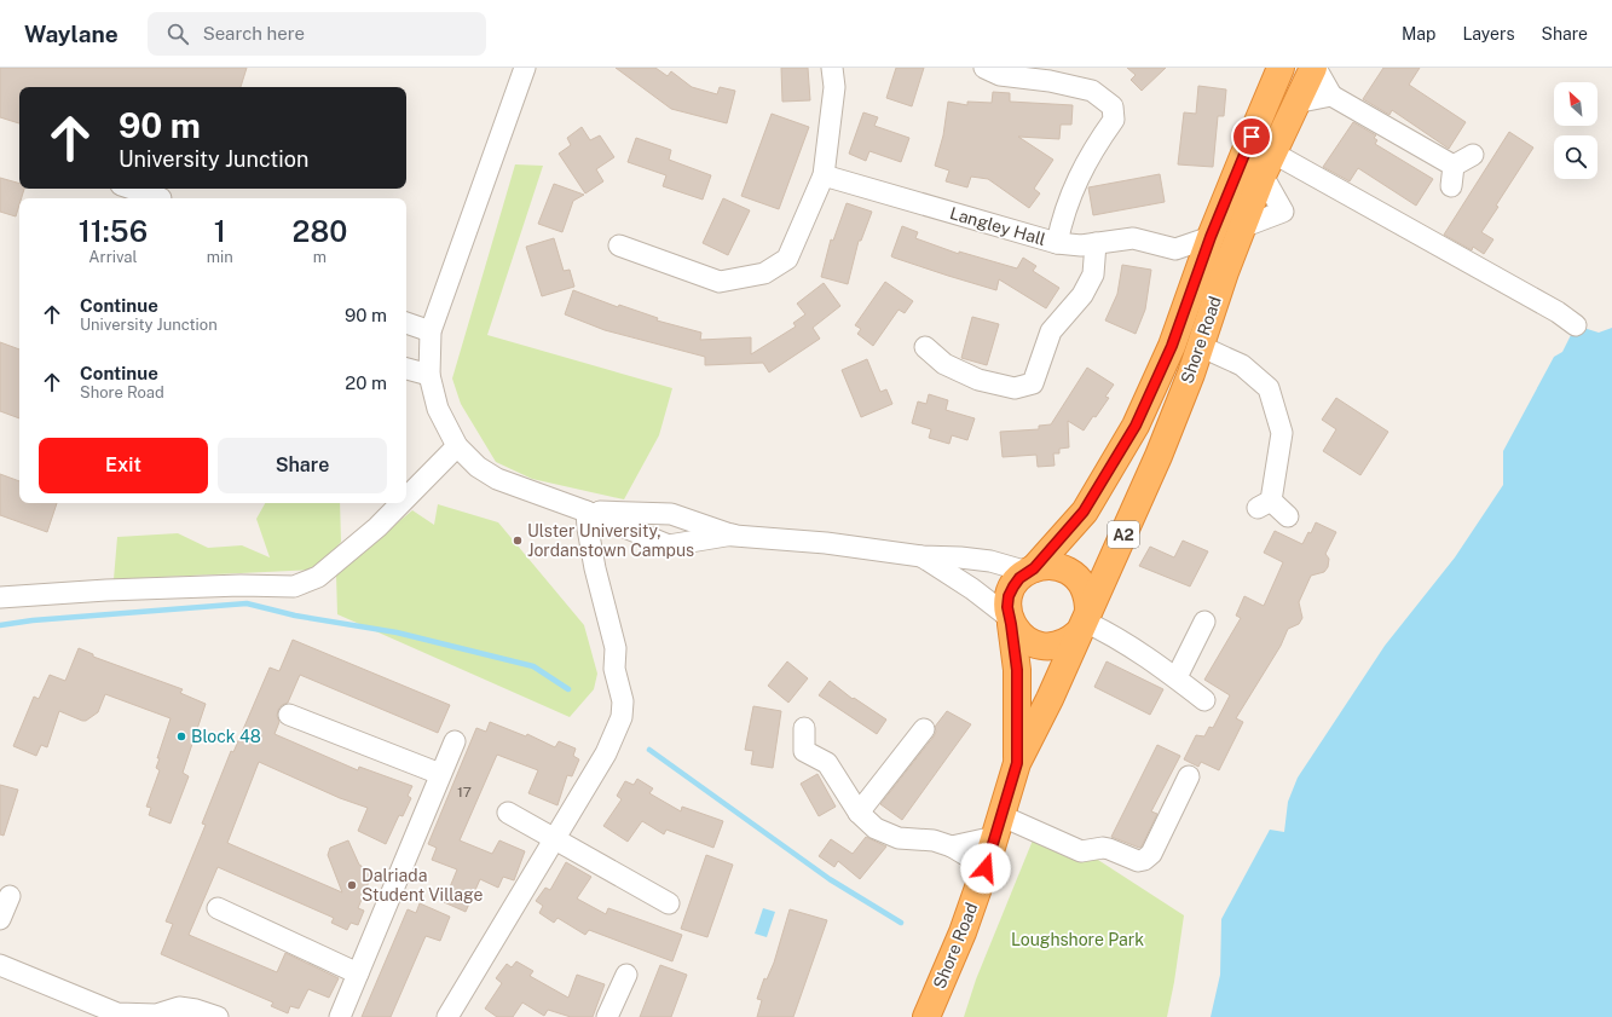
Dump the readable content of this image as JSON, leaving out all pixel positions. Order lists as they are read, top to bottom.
{
  "streets": {
    "highway": ["Shore Road", "A2"],
    "street": ["Langley Hall"]
  },
  "crossings": [
    ["Shore Road", "A2"]
  ],
  "parks": ["Loughshore Park"],
  "places": ["Ulster University, Jordanstown Campus", "Block 48", "Dalriada Student Village"],
  "house_numbers": ["17"],
  "north": "top left",
  "page": {
    "header": "Waylane",
    "search": "Search here",
    "nav": ["Map", "Layers", "Share"],
    "turn": ["90 m", "University Junction"],
    "eta": [
      "11:56",
      "Arrival",
      "1",
      "min",
      "280",
      "m"
    ],
    "list": [
      {
        "name": "Continue",
        "note": "University Junction",
        "value": "90 m"
      },
      {
        "name": "Continue",
        "note": "Shore Road",
        "value": "20 m"
      }
    ],
    "buttons": ["Exit", "Share"]
  }
}
